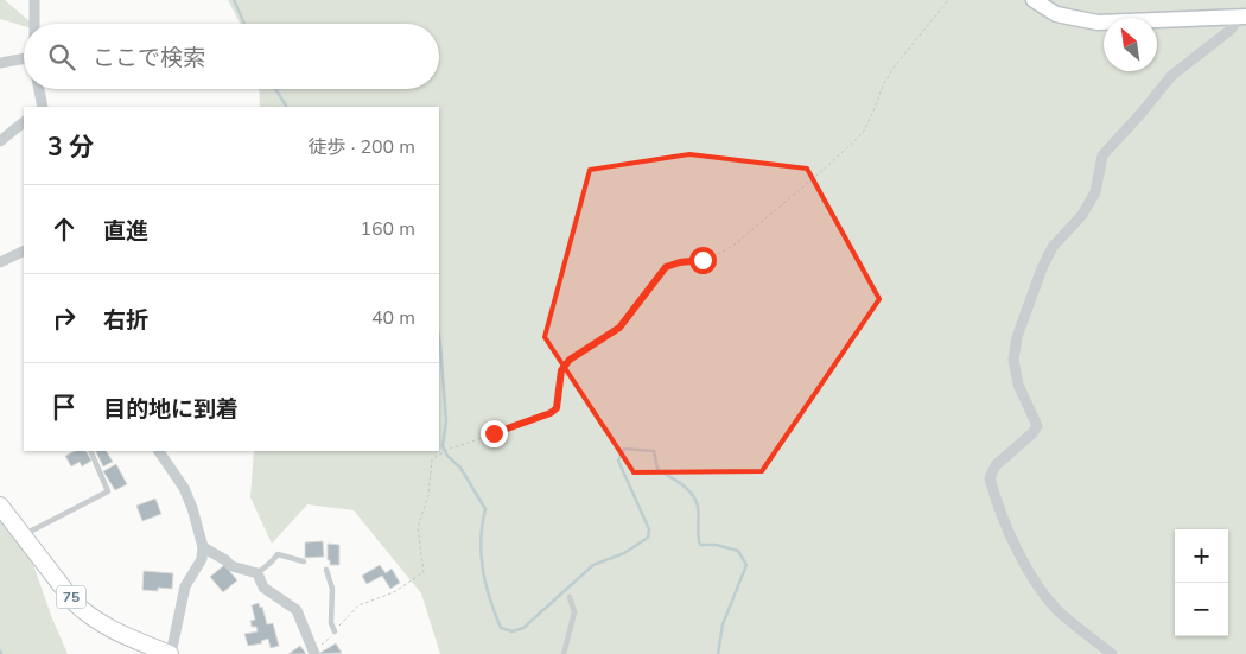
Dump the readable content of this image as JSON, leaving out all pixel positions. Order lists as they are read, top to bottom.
{
  "streets": {
    "main road": ["75"]
  },
  "north": "top left",
  "page": {
    "search": "ここで検索",
    "heading": ["3 分", "徒歩 · 200 m"],
    "list": [
      ["直進", "160 m"],
      ["右折", "40 m"],
      "目的地に到着"
    ],
    "map_buttons": ["+", "−"]
  }
}
